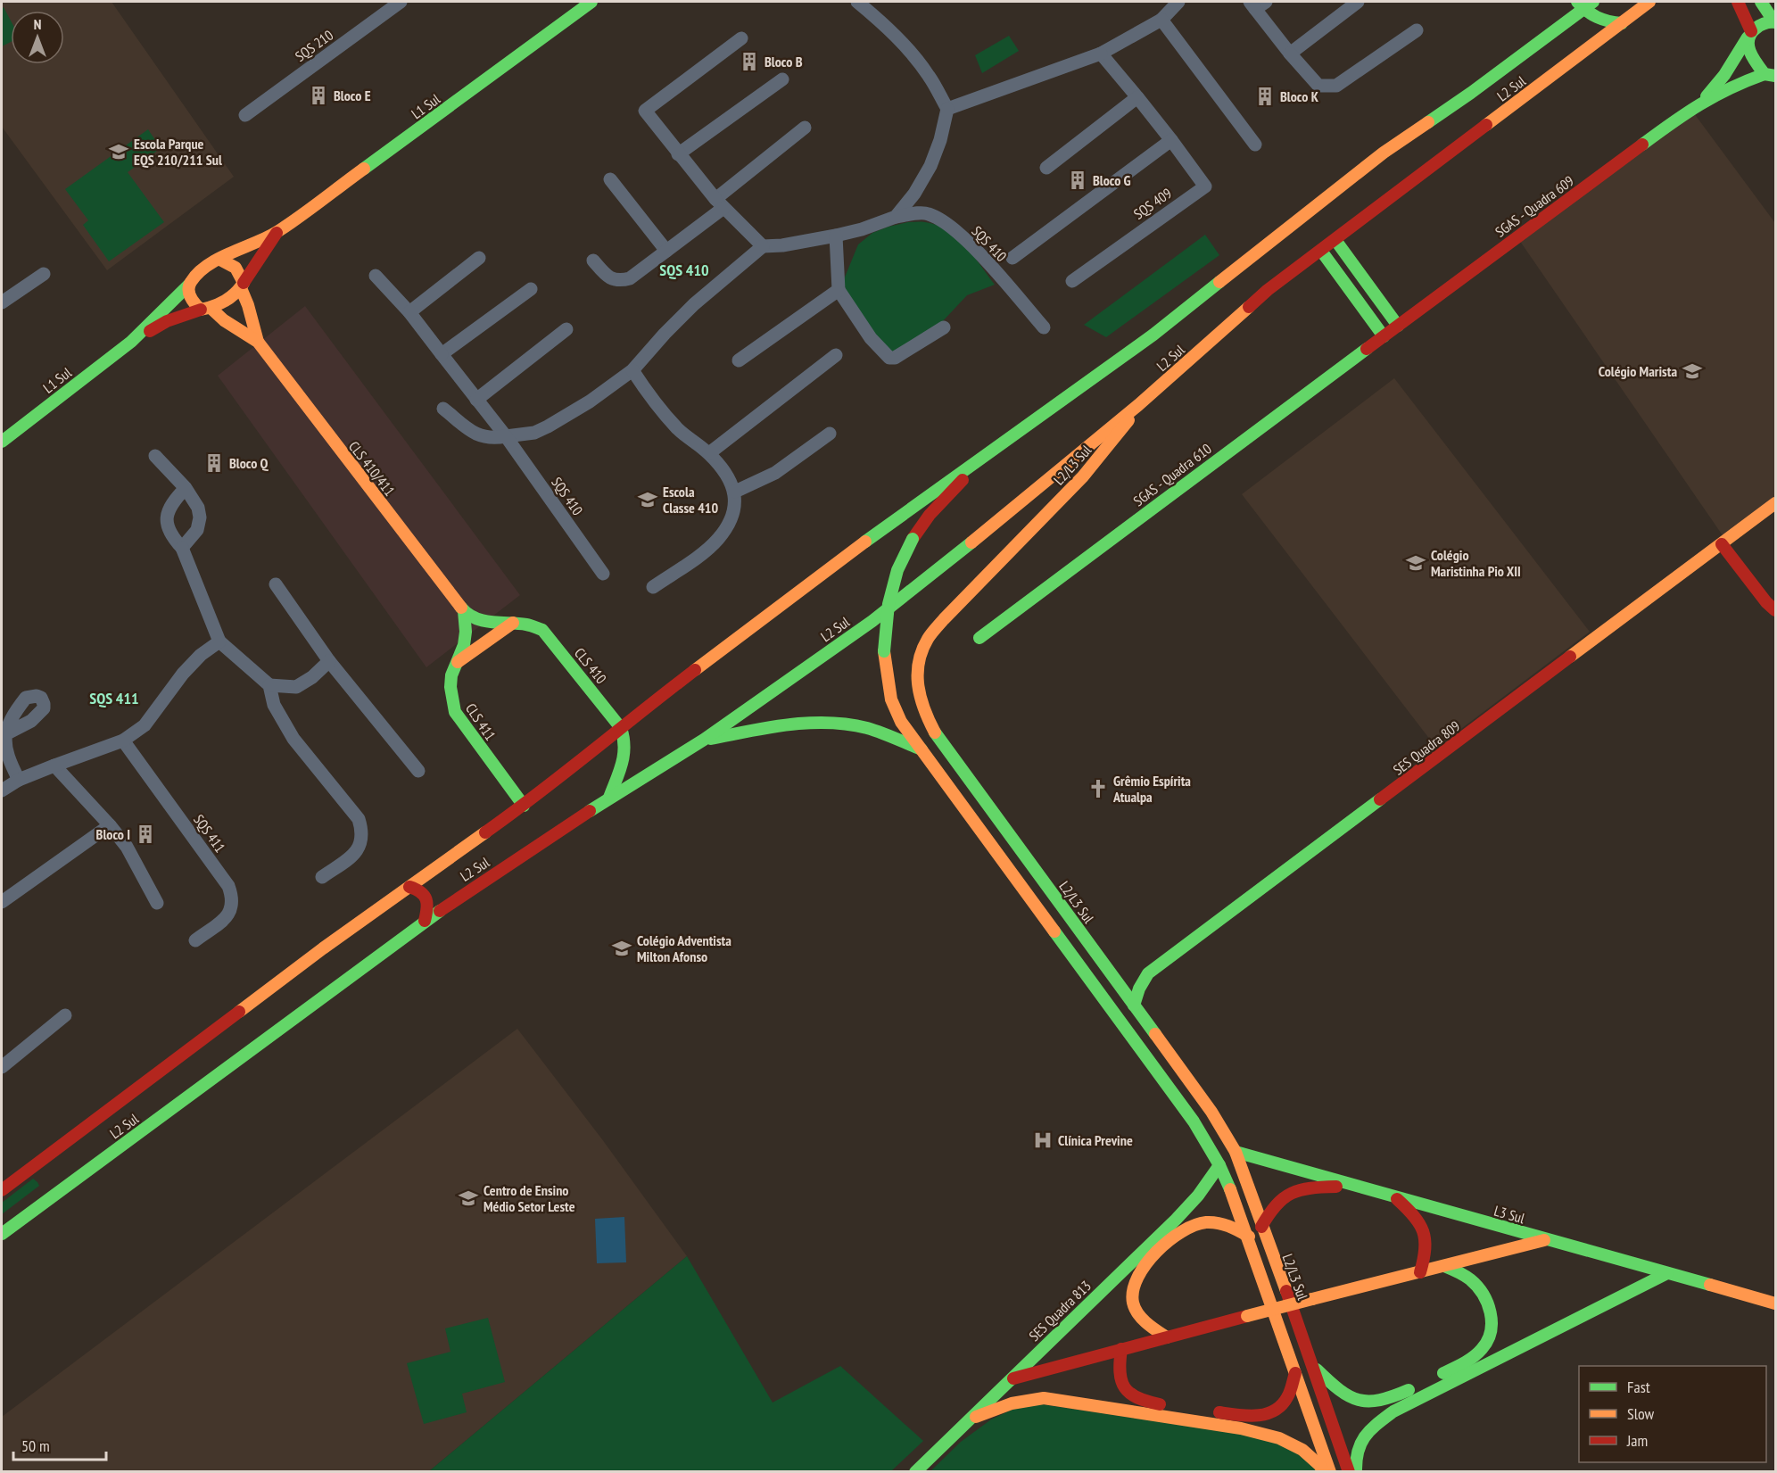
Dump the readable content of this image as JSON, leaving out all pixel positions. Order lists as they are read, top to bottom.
{
  "streets": {
    "main road": [
      "L2 Sul",
      "L1 Sul",
      "SGAS - Quadra 609",
      "L2/L3 Sul",
      "CLS 410/411",
      "SGAS - Quadra 610",
      "CLS 410",
      "CLS 411",
      "SES Quadra 809",
      "L3 Sul",
      "SES Quadra 813"
    ],
    "street": [
      "SQS 210",
      "SQS 409",
      "SQS 410",
      "SQS 411"
    ]
  },
  "crossings": [
    ["L2 Sul", "L2/L3 Sul"],
    ["L2 Sul", "CLS 410"],
    ["L2 Sul", "CLS 411"],
    ["L1 Sul", "CLS 410/411"],
    ["SGAS - Quadra 609", "SGAS - Quadra 610"],
    ["L2/L3 Sul", "SES Quadra 809"],
    ["L2/L3 Sul", "L3 Sul"],
    ["L2/L3 Sul", "SES Quadra 813"],
    ["CLS 410/411", "CLS 410"],
    ["CLS 410/411", "CLS 411"],
    ["CLS 410", "CLS 411"]
  ],
  "districts": ["SQS 410", "SQS 411"],
  "places": {
    "building": [
      "Bloco B",
      "Bloco E",
      "Bloco K",
      "Bloco G",
      "Bloco Q",
      "Bloco I"
    ],
    "school or university": [
      "Escola Parque EQS 210/211 Sul",
      "Colégio Marista",
      "Escola Classe 410",
      "Colégio Maristinha Pio XII",
      "Colégio Adventista Milton Afonso",
      "Centro de Ensino Médio Setor Leste"
    ],
    "church": ["Grêmio Espírita Atualpa"],
    "hospital": ["Clínica Previne"]
  },
  "legend": ["Fast", "Slow", "Jam"],
  "scale_bar": "50 m",
  "north": "top"
}
